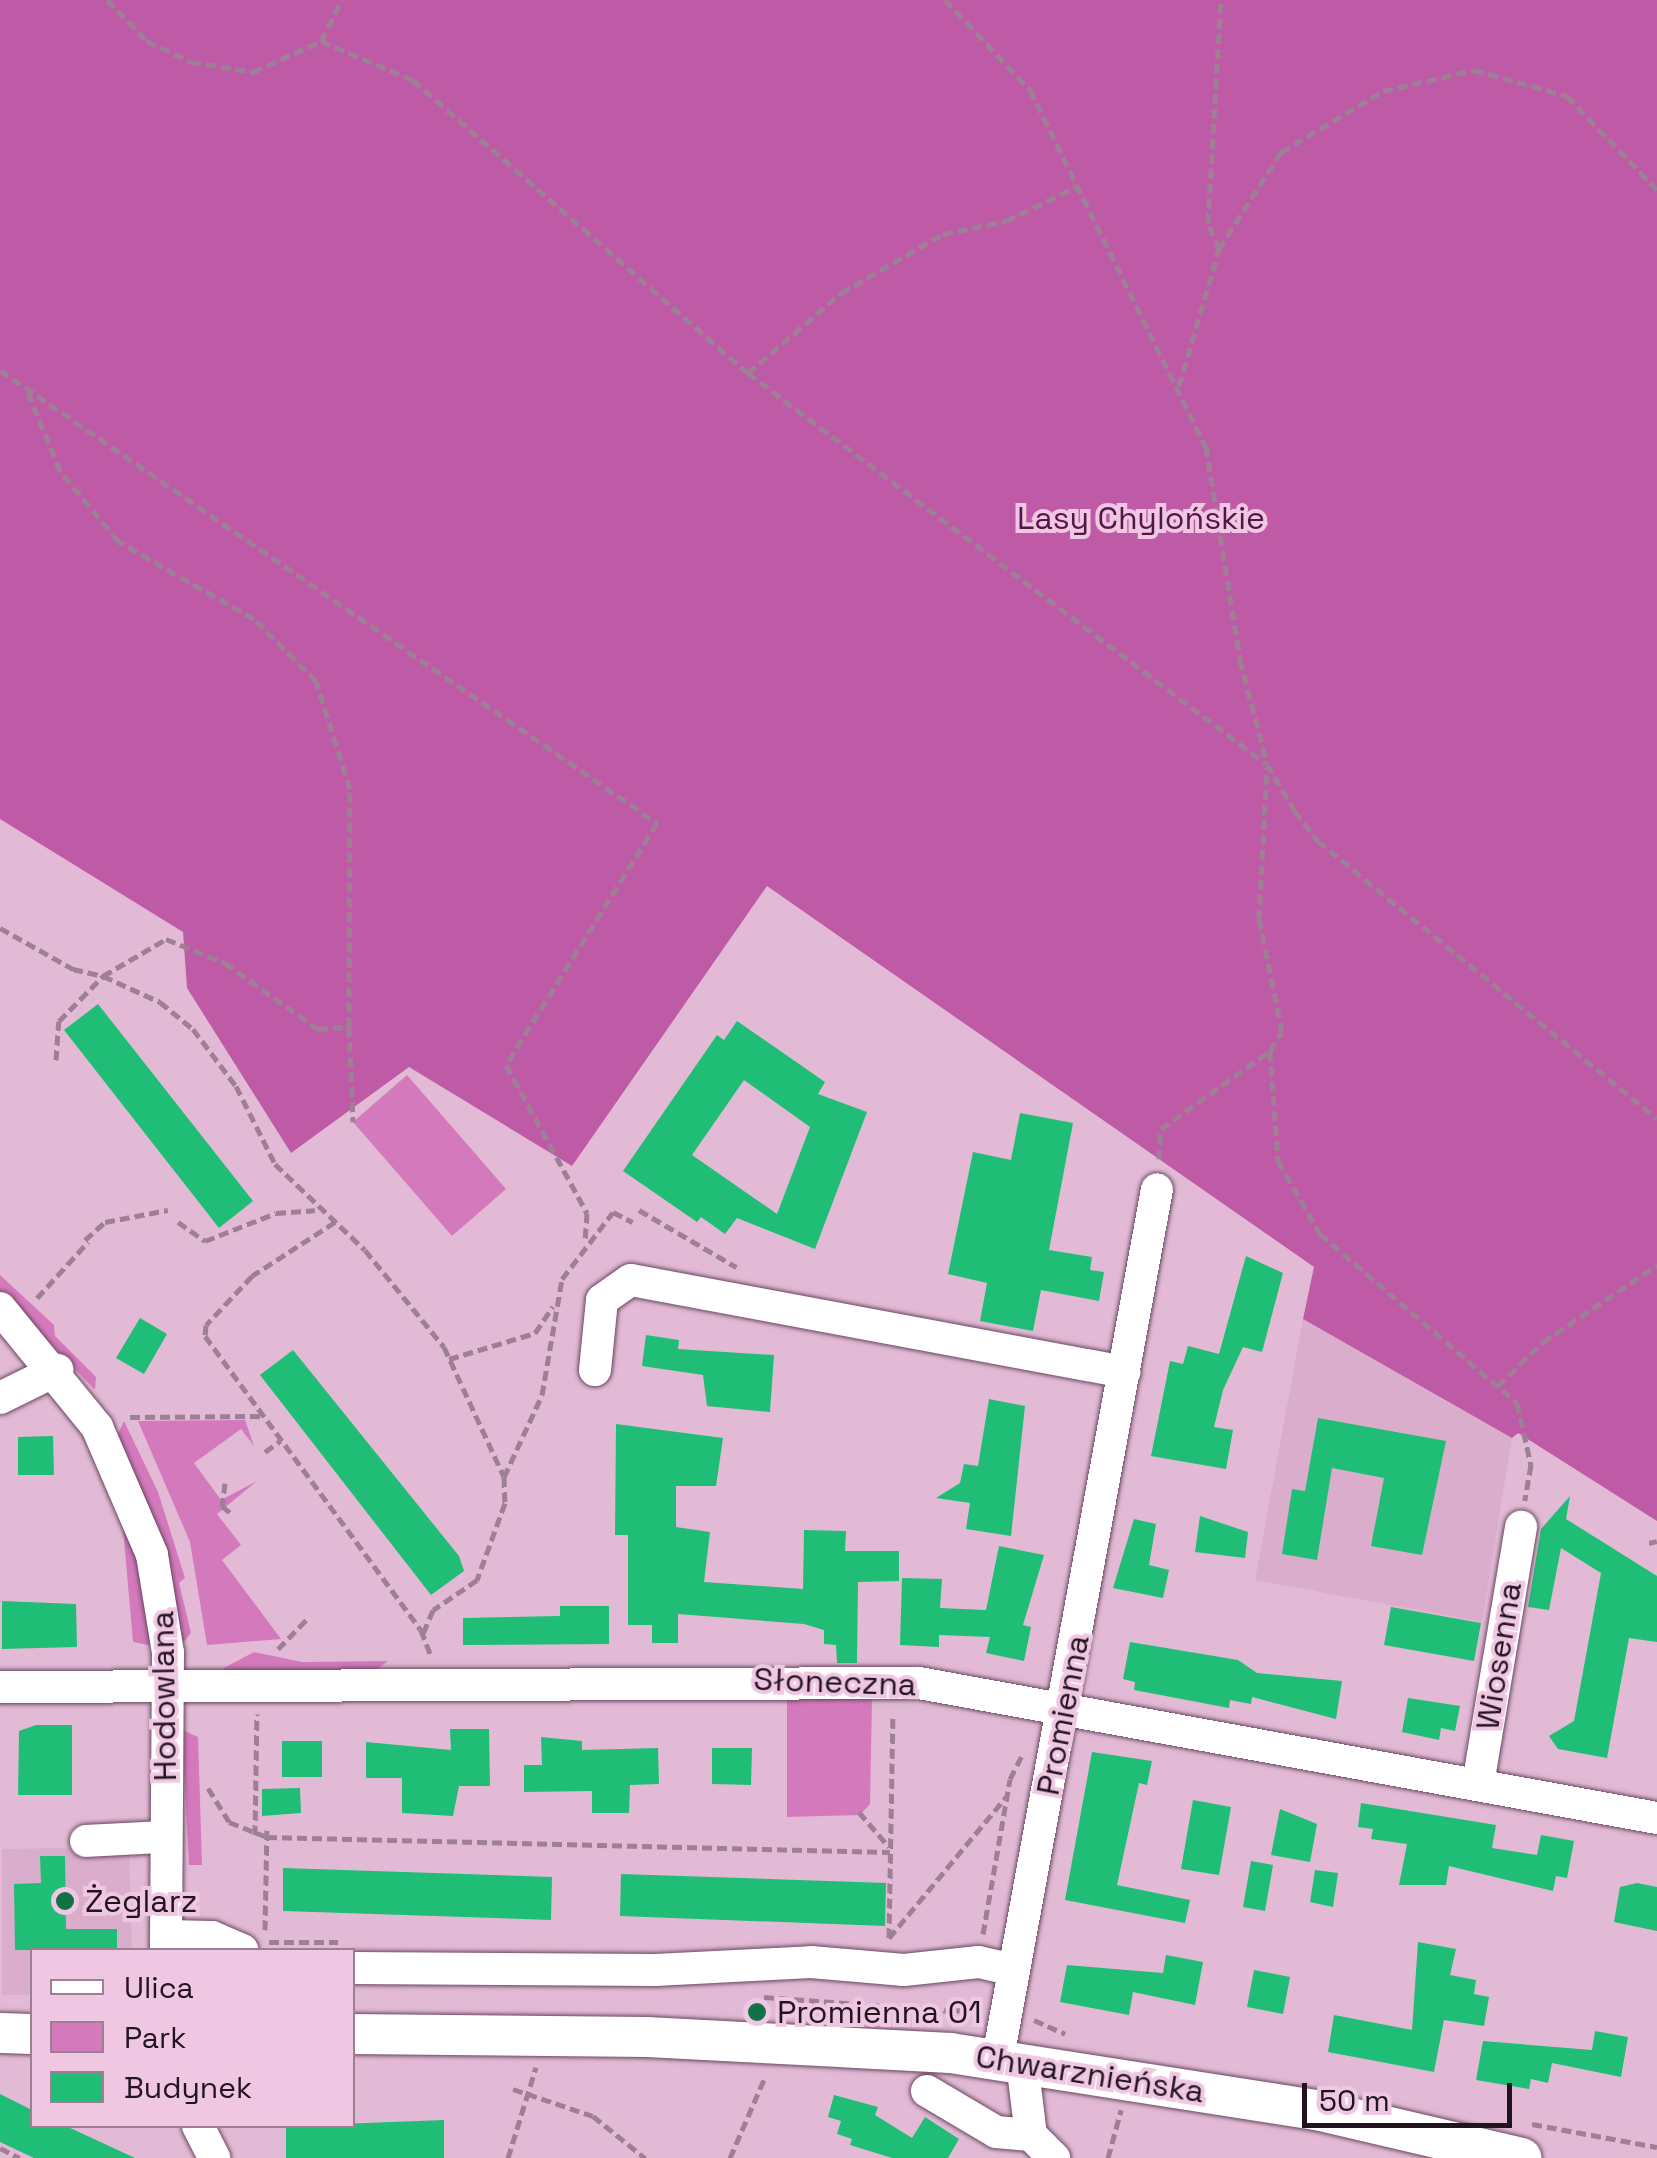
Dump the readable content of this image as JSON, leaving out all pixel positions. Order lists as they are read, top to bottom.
{
  "streets": {
    "main road": ["Chwarznieńska"],
    "street": [
      "Wiosenna",
      "Słoneczna",
      "Hodowlana",
      "Promienna"
    ]
  },
  "crossings": [
    ["Wiosenna", "Słoneczna"],
    ["Słoneczna", "Hodowlana"],
    ["Słoneczna", "Promienna"],
    ["Promienna", "Chwarznieńska"]
  ],
  "parks": ["Lasy Chylońskie"],
  "places": ["Żeglarz", "Promienna 01"],
  "legend": ["Ulica", "Park", "Budynek"],
  "scale_bar": "50 m"
}
